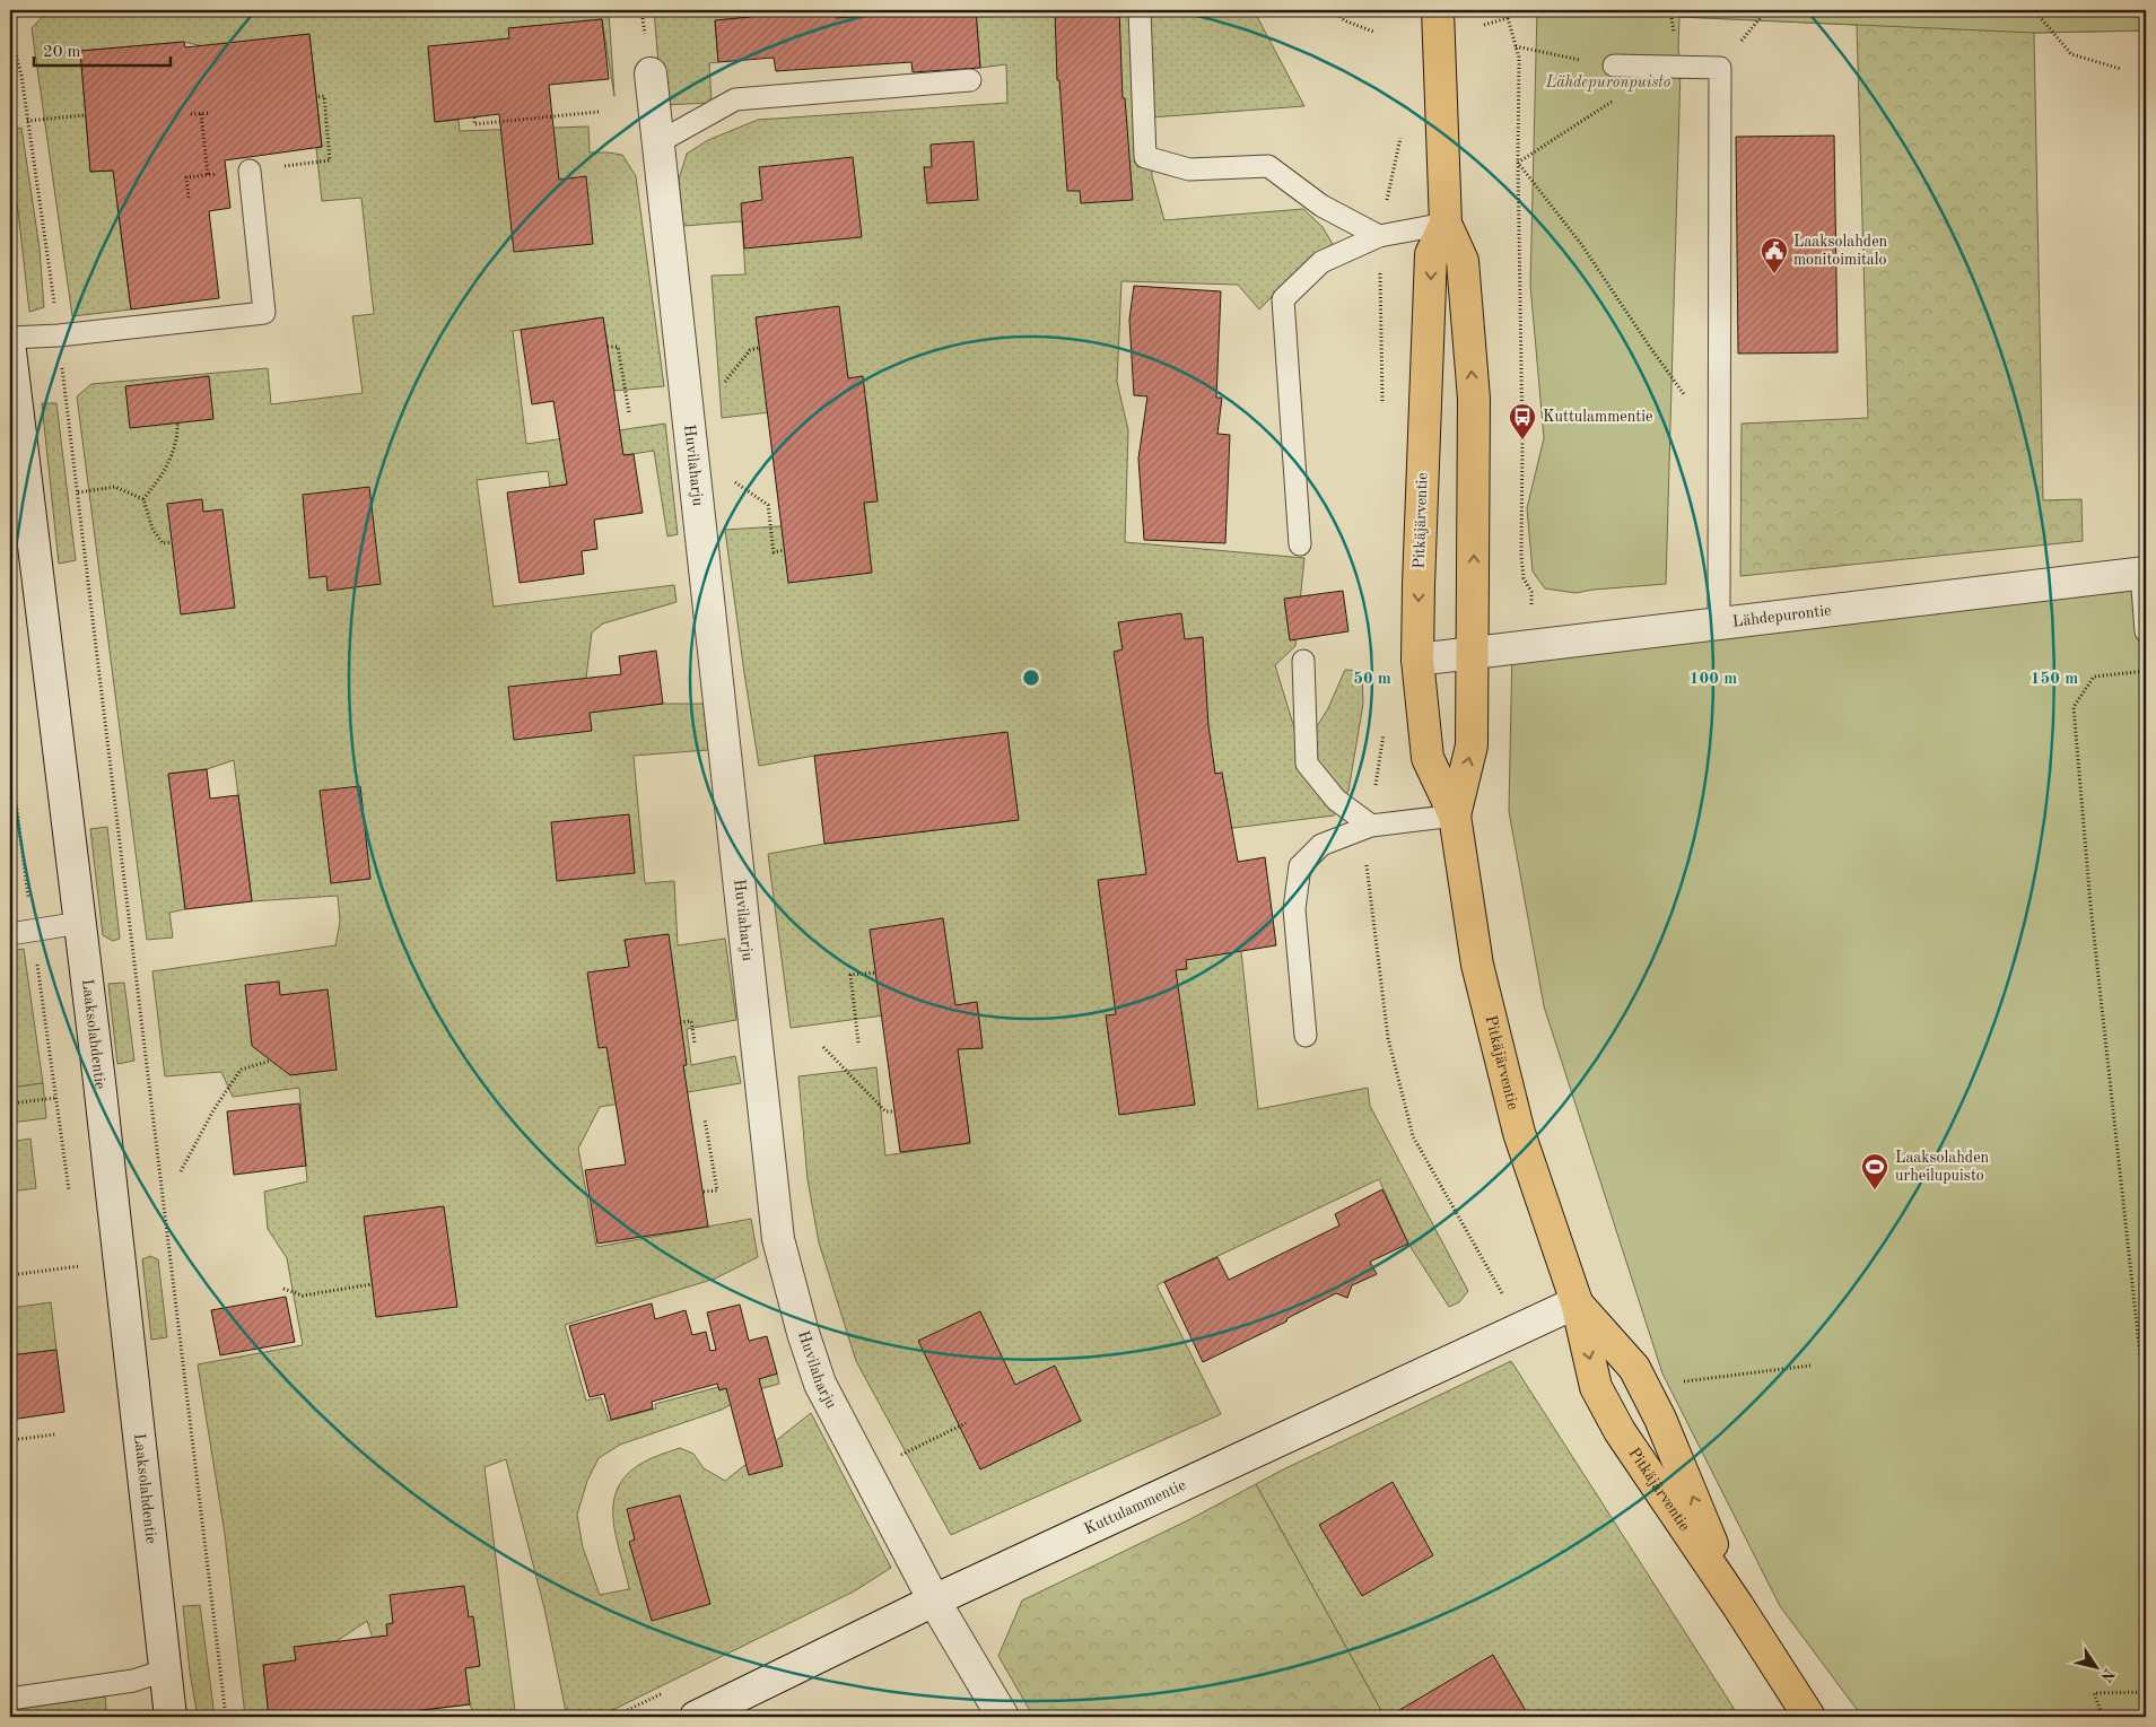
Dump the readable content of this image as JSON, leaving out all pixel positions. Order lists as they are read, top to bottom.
{
  "streets": {
    "main road": ["Pitkäjärventie"],
    "street": [
      "Huvilaharju",
      "Lähdepurontie",
      "Laaksolahdentie",
      "Kuttulammentie"
    ]
  },
  "crossings": [
    ["Huvilaharju", "Kuttulammentie"],
    ["Pitkäjärventie", "Lähdepurontie"],
    ["Pitkäjärventie", "Kuttulammentie"]
  ],
  "parks": ["Lähdepuronpuisto"],
  "places": {
    "public building": ["Laaksolahden monitoimitalo"],
    "bus stop": ["Kuttulammentie"],
    "sports": ["Laaksolahden urheilupuisto"]
  },
  "scale_bar": "20 m",
  "north": "bottom right",
  "rings": ["50 m", "100 m", "150 m"]
}
